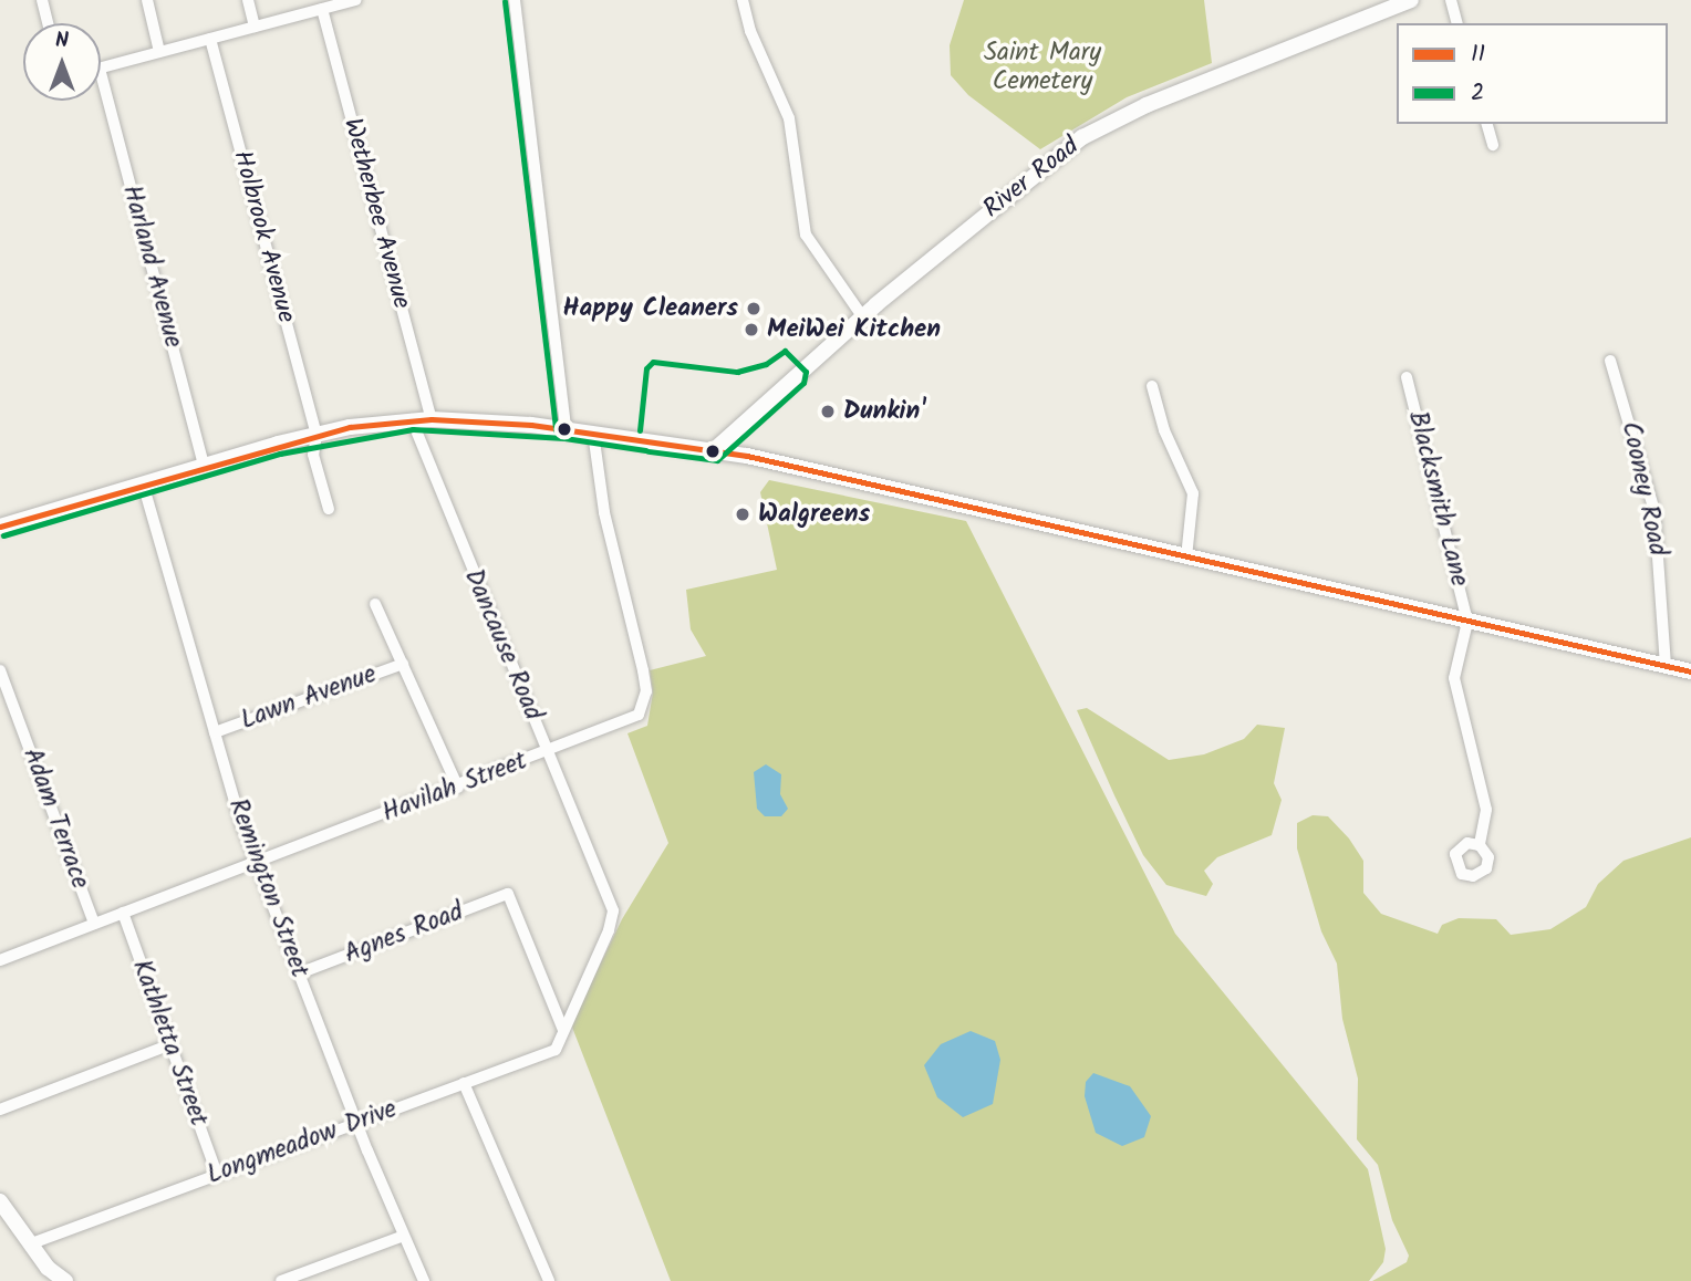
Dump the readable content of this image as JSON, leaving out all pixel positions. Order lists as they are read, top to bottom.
{
  "streets": {
    "main road": ["River Road"],
    "street": [
      "Wetherbee Avenue",
      "Holbrook Avenue",
      "Harland Avenue",
      "Cooney Road",
      "Blacksmith Lane",
      "Dancause Road",
      "Lawn Avenue",
      "Havilah Street",
      "Adam Terrace",
      "Remington Street",
      "Agnes Road",
      "Kathletta Street",
      "Longmeadow Drive"
    ]
  },
  "crossings": [
    ["Dancause Road", "Havilah Street"],
    ["Dancause Road", "Agnes Road"],
    ["Dancause Road", "Longmeadow Drive"],
    ["Lawn Avenue", "Remington Street"],
    ["Havilah Street", "Adam Terrace"],
    ["Havilah Street", "Remington Street"],
    ["Havilah Street", "Kathletta Street"],
    ["Remington Street", "Agnes Road"],
    ["Remington Street", "Longmeadow Drive"],
    ["Agnes Road", "Longmeadow Drive"],
    ["Kathletta Street", "Longmeadow Drive"]
  ],
  "parks": ["Saint Mary Cemetery"],
  "places": [
    "Happy Cleaners",
    "MeiWei Kitchen",
    "Dunkin'",
    "Walgreens"
  ],
  "lines": ["transit line 2", "transit line 11"],
  "legend": ["11", "2"],
  "north": "top"
}
